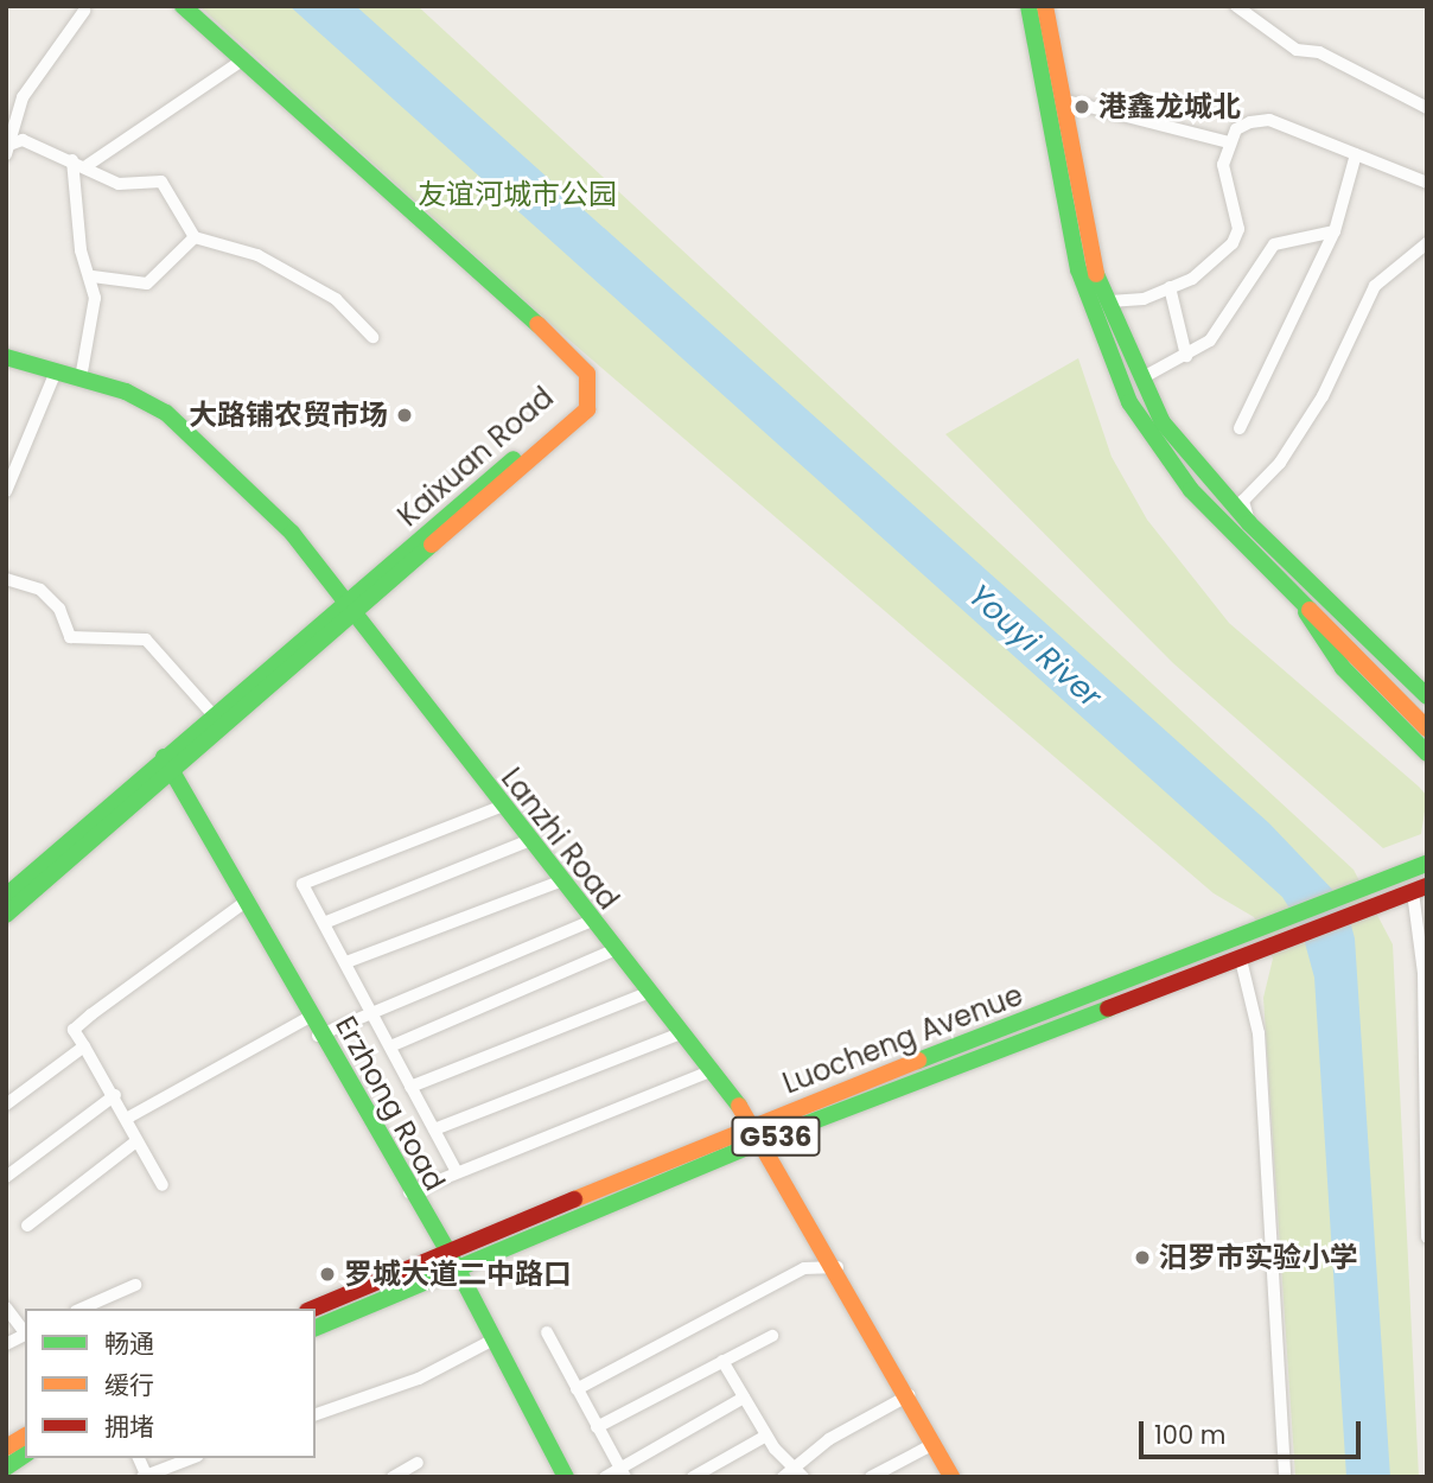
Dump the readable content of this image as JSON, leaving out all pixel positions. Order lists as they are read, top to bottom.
{
  "streets": {
    "main road": [
      "Kaixuan Road",
      "Lanzhi Road",
      "Luocheng Avenue",
      "Erzhong Road",
      "G536"
    ]
  },
  "crossings": [
    ["Kaixuan Road", "Lanzhi Road"],
    ["Kaixuan Road", "Erzhong Road"],
    ["Lanzhi Road", "Luocheng Avenue"],
    ["Luocheng Avenue", "Erzhong Road"]
  ],
  "water": ["Youyi River"],
  "parks": ["友谊河城市公园"],
  "places": [
    "港鑫龙城北",
    "大路铺农贸市场",
    "汨罗市实验小学",
    "罗城大道二中路口"
  ],
  "legend": ["畅通", "缓行", "拥堵"],
  "scale_bar": "100 m"
}
